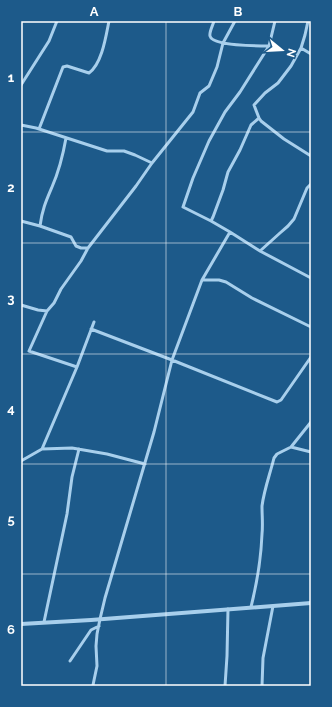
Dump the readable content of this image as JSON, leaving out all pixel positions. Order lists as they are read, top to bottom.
{
  "north": "right",
  "grid": {
    "columns": ["A", "B"],
    "rows": [
      "1",
      "2",
      "3",
      "4",
      "5",
      "6"
    ]
  }
}
